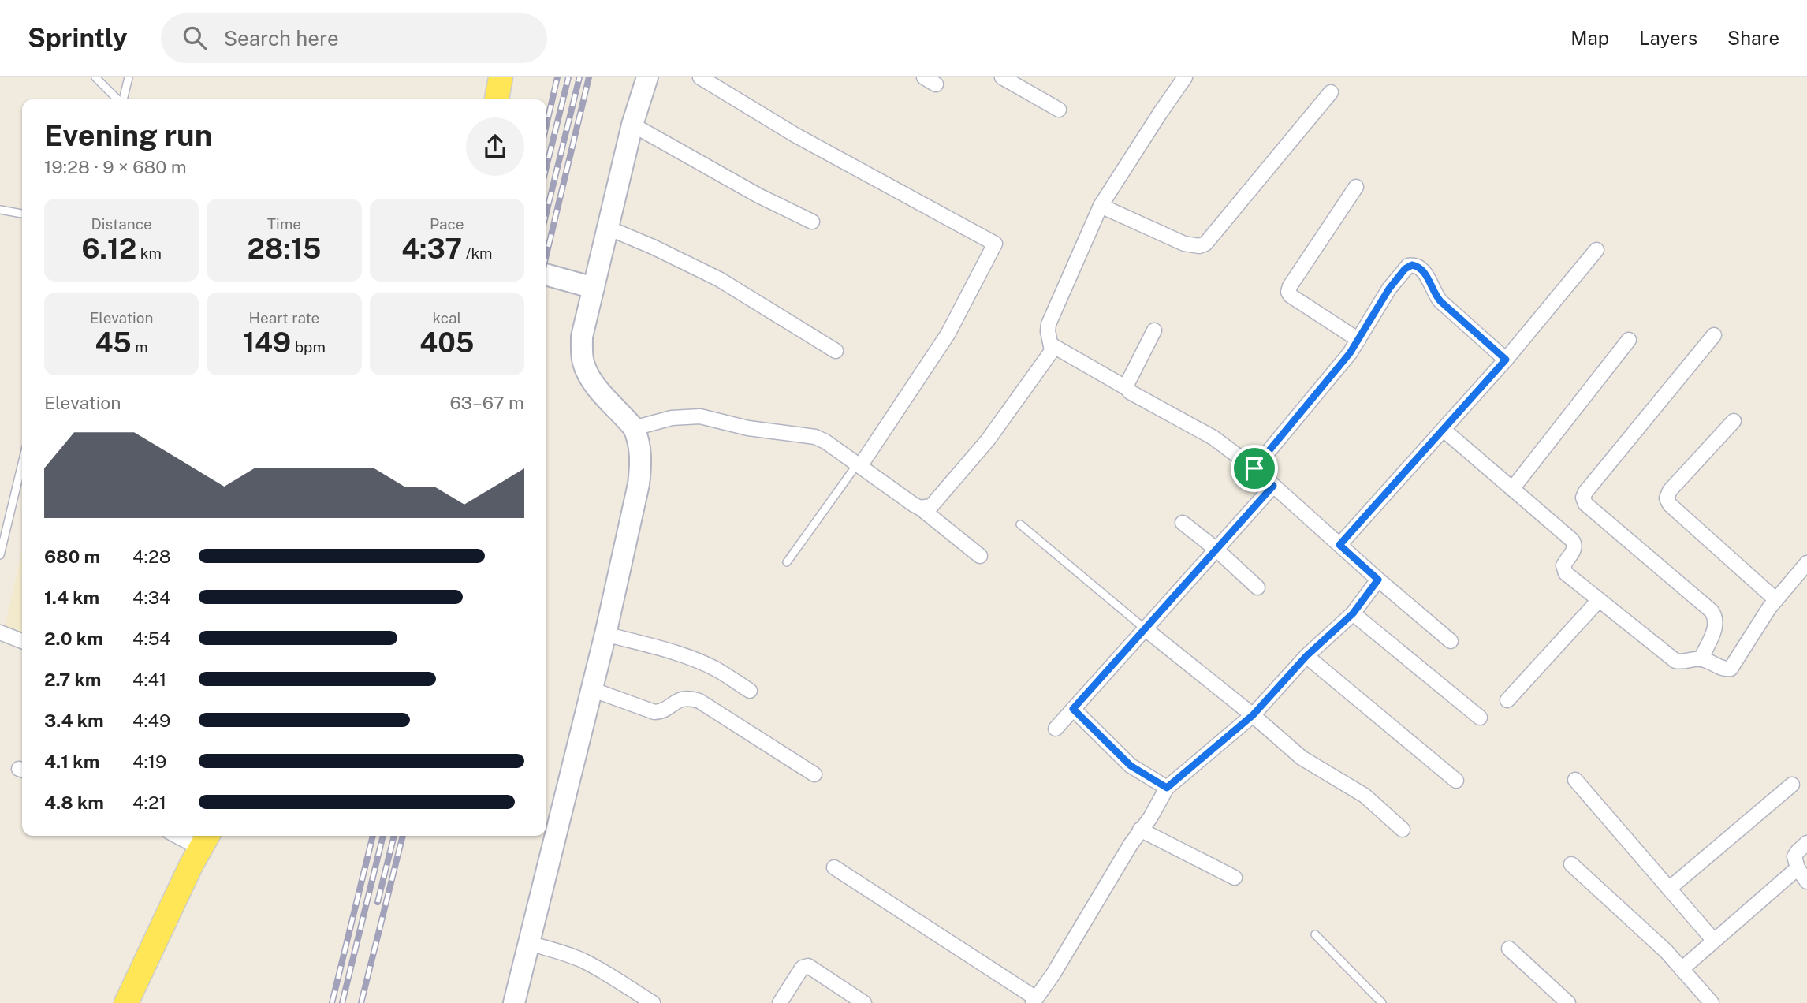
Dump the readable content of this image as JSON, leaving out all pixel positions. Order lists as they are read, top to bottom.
{
  "page": {
    "header": "Sprintly",
    "search": "Search here",
    "nav": ["Map", "Layers", "Share"],
    "heading": ["Evening run", "19:28 · 9 × 680 m"],
    "stats": [
      ["Distance", "6.12 km"],
      ["Time", "28:15"],
      ["Pace", "4:37 /km"],
      ["Elevation", "45 m"],
      ["Heart rate", "149 bpm"],
      ["kcal", "405"]
    ],
    "chart": ["Elevation", "63–67 m"],
    "list": [
      {
        "name": "680 m",
        "note": "4:28"
      },
      {
        "name": "1.4 km",
        "note": "4:34"
      },
      {
        "name": "2.0 km",
        "note": "4:54"
      },
      {
        "name": "2.7 km",
        "note": "4:41"
      },
      {
        "name": "3.4 km",
        "note": "4:49"
      },
      {
        "name": "4.1 km",
        "note": "4:19"
      },
      {
        "name": "4.8 km",
        "note": "4:21"
      }
    ]
  }
}
